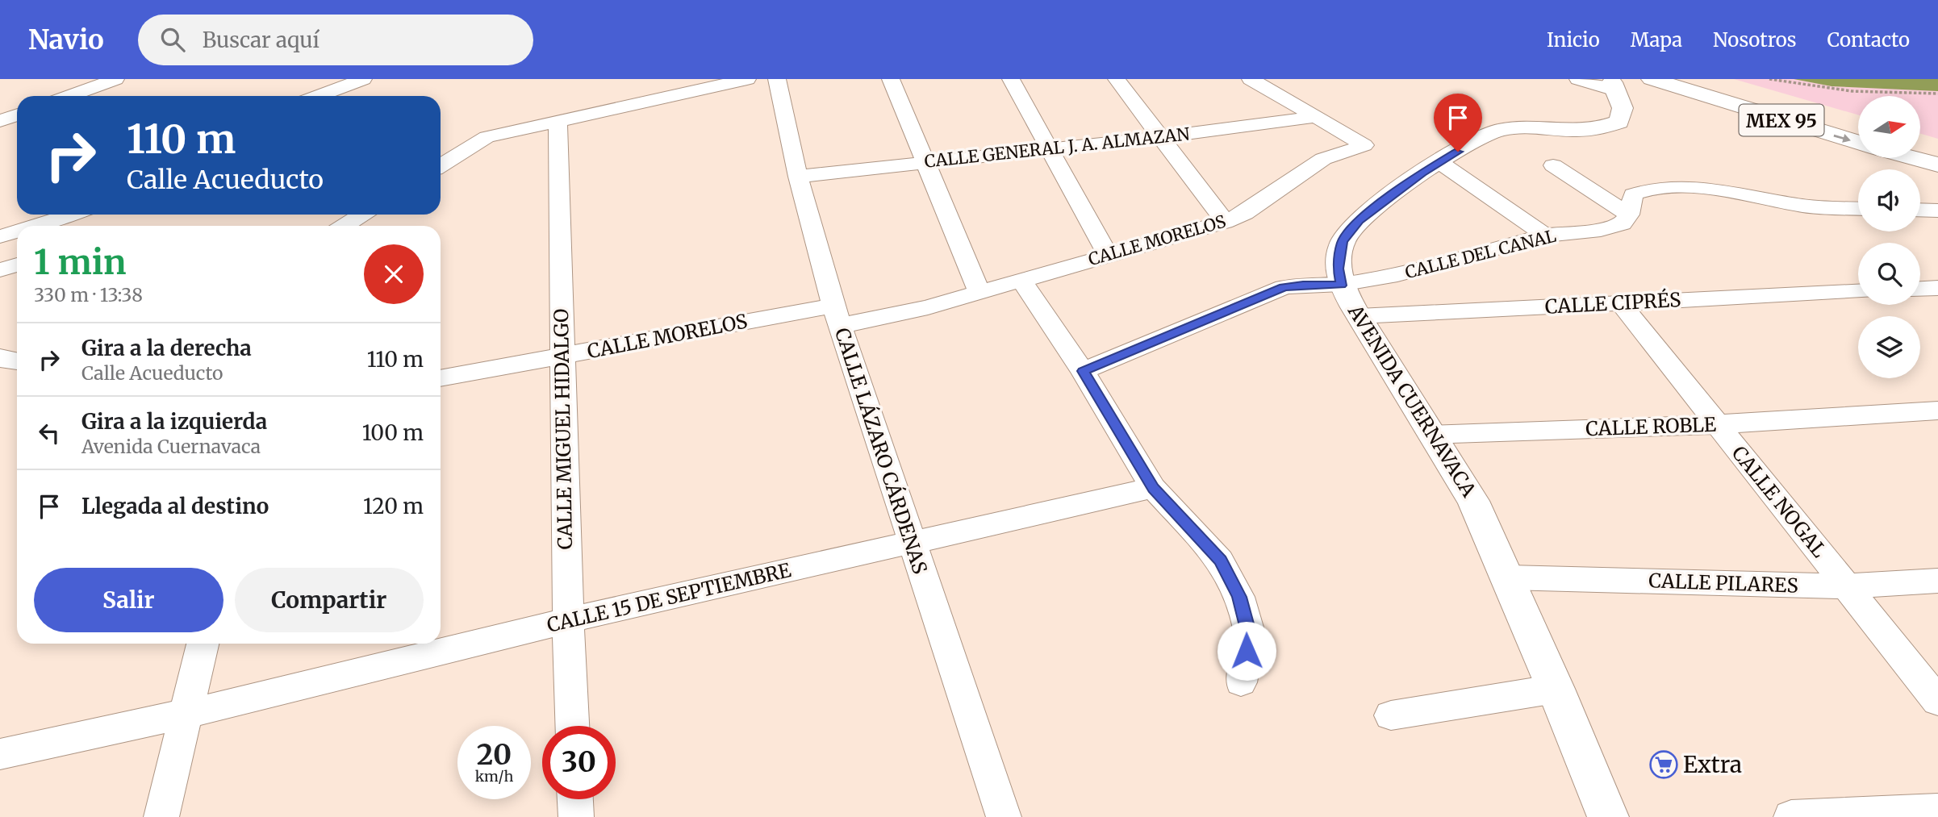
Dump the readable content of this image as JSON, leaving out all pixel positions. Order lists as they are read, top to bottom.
{
  "streets": {
    "main road": ["MEX 95", "AVENIDA CUERNAVACA"],
    "street": [
      "CALLE GENERAL J. A. ALMAZAN",
      "CALLE MORELOS",
      "CALLE DEL CANAL",
      "CALLE CIPRÉS",
      "CALLE ROBLE",
      "CALLE MIGUEL HIDALGO",
      "CALLE LÁZARO CÁRDENAS",
      "CALLE NOGAL",
      "CALLE PILARES",
      "CALLE 15 DE SEPTIEMBRE"
    ]
  },
  "crossings": [
    ["CALLE GENERAL J. A. ALMAZAN", "CALLE MORELOS"],
    ["CALLE GENERAL J. A. ALMAZAN", "CALLE LÁZARO CÁRDENAS"],
    ["CALLE MORELOS", "CALLE MIGUEL HIDALGO"],
    ["CALLE MORELOS", "CALLE LÁZARO CÁRDENAS"],
    ["CALLE DEL CANAL", "AVENIDA CUERNAVACA"],
    ["CALLE CIPRÉS", "AVENIDA CUERNAVACA"],
    ["CALLE CIPRÉS", "CALLE NOGAL"],
    ["AVENIDA CUERNAVACA", "CALLE ROBLE"],
    ["AVENIDA CUERNAVACA", "CALLE PILARES"],
    ["CALLE ROBLE", "CALLE NOGAL"],
    ["CALLE MIGUEL HIDALGO", "CALLE 15 DE SEPTIEMBRE"],
    ["CALLE LÁZARO CÁRDENAS", "CALLE 15 DE SEPTIEMBRE"],
    ["CALLE NOGAL", "CALLE PILARES"]
  ],
  "places": {
    "supermarket": ["Extra"]
  },
  "north": "right",
  "page": {
    "header": "Navio",
    "search": "Buscar aquí",
    "nav": [
      "Inicio",
      "Mapa",
      "Nosotros",
      "Contacto"
    ],
    "turn": ["110 m", "Calle Acueducto"],
    "heading": ["1 min", "330 m · 13:38"],
    "list": [
      {
        "name": "Gira a la derecha",
        "note": "Calle Acueducto",
        "value": "110 m"
      },
      {
        "name": "Gira a la izquierda",
        "note": "Avenida Cuernavaca",
        "value": "100 m"
      },
      {
        "name": "Llegada al destino",
        "value": "120 m"
      }
    ],
    "buttons": ["Salir", "Compartir"],
    "speed": "20 km/h",
    "limit": "30"
  }
}
